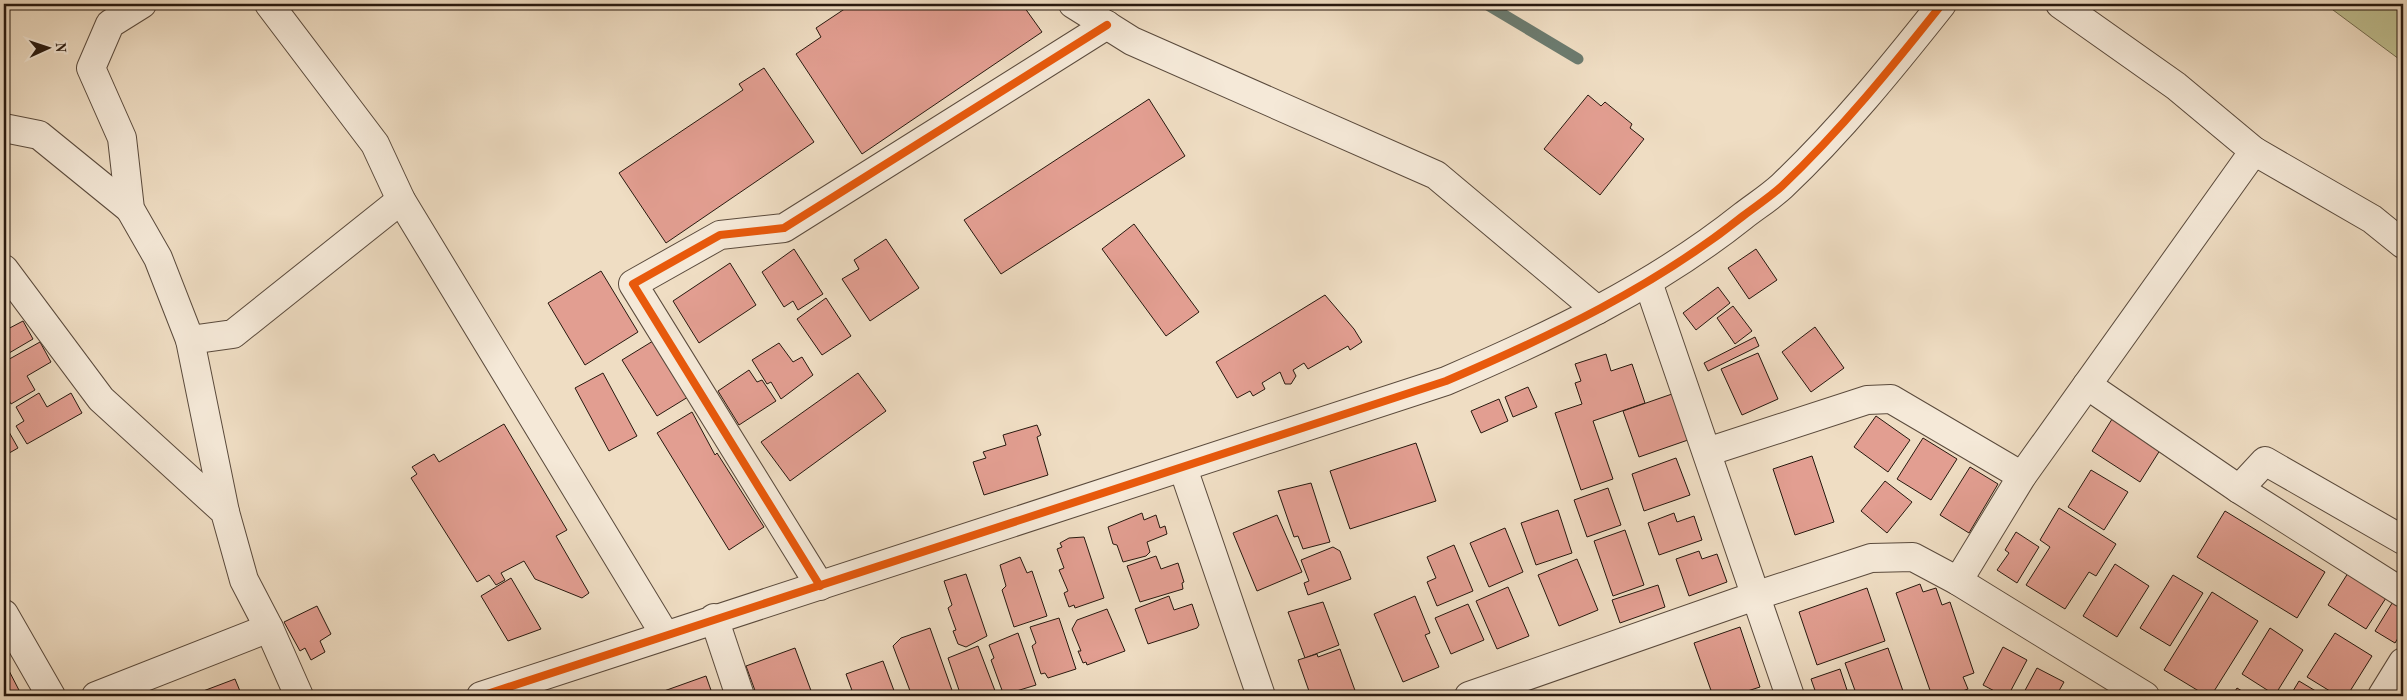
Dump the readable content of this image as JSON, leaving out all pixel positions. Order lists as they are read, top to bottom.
{
  "north": "right"
}
